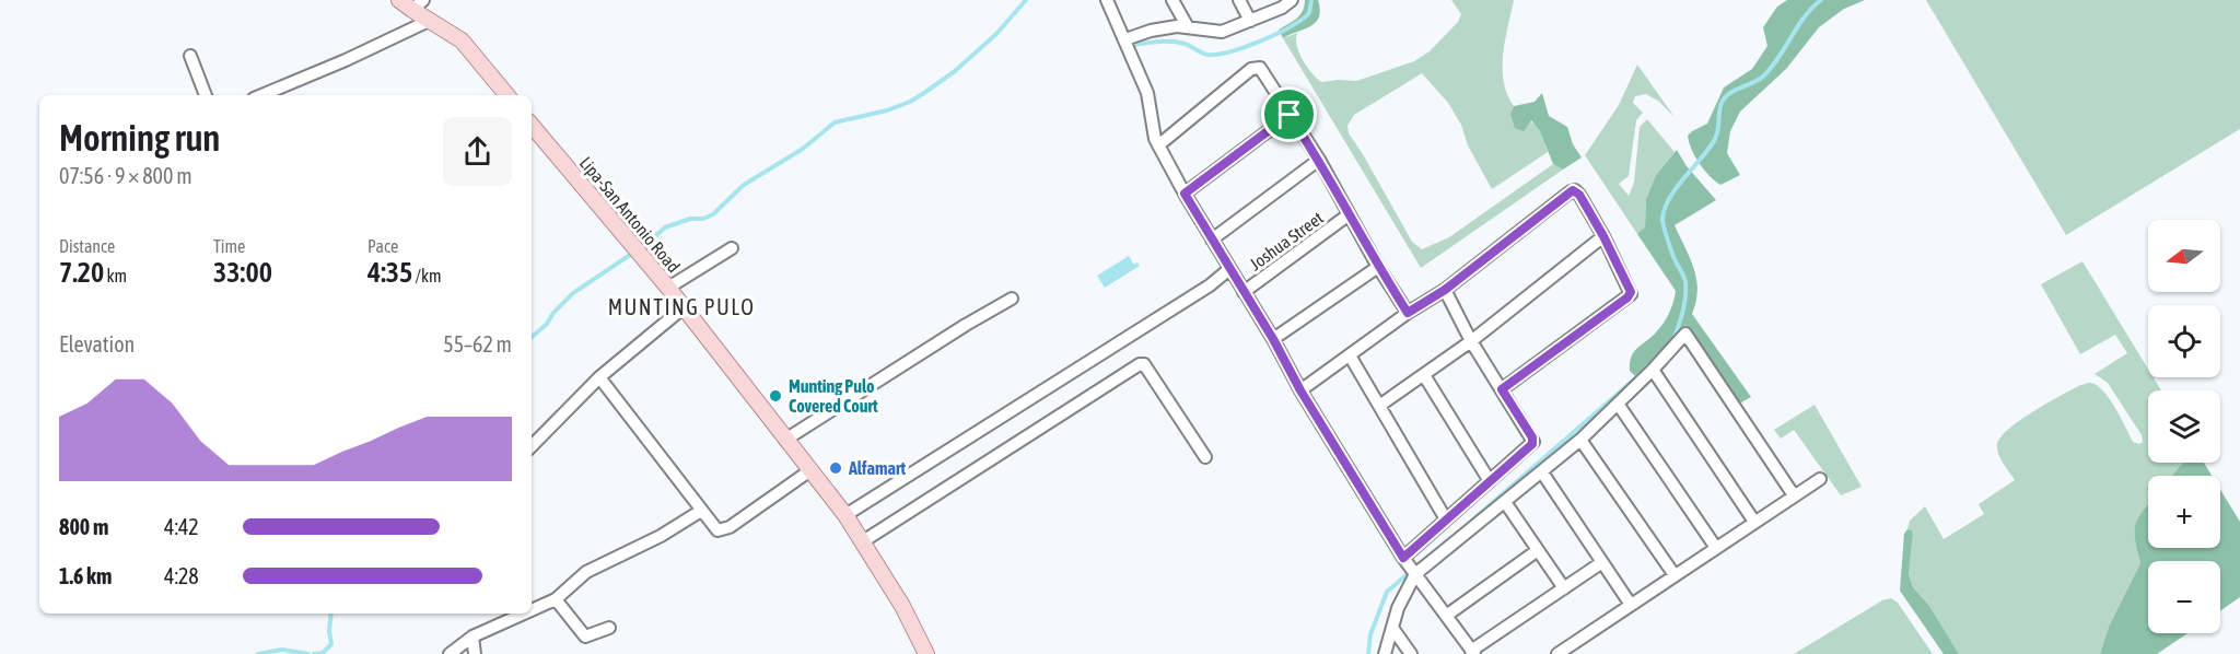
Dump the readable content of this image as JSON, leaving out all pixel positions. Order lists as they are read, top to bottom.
{
  "streets": {
    "main road": ["Lipa-San Antonio Road"],
    "street": ["Joshua Street"]
  },
  "districts": ["MUNTING PULO"],
  "places": ["Munting Pulo Covered Court", "Alfamart"],
  "north": "left",
  "page": {
    "heading": ["Morning run", "07:56 · 9 × 800 m"],
    "stats": [
      ["Distance", "7.20 km"],
      ["Time", "33:00"],
      ["Pace", "4:35 /km"]
    ],
    "map_buttons": ["+", "−"],
    "chart": ["Elevation", "55–62 m"],
    "list": [
      {
        "name": "800 m",
        "note": "4:42"
      },
      {
        "name": "1.6 km",
        "note": "4:28"
      }
    ]
  }
}
